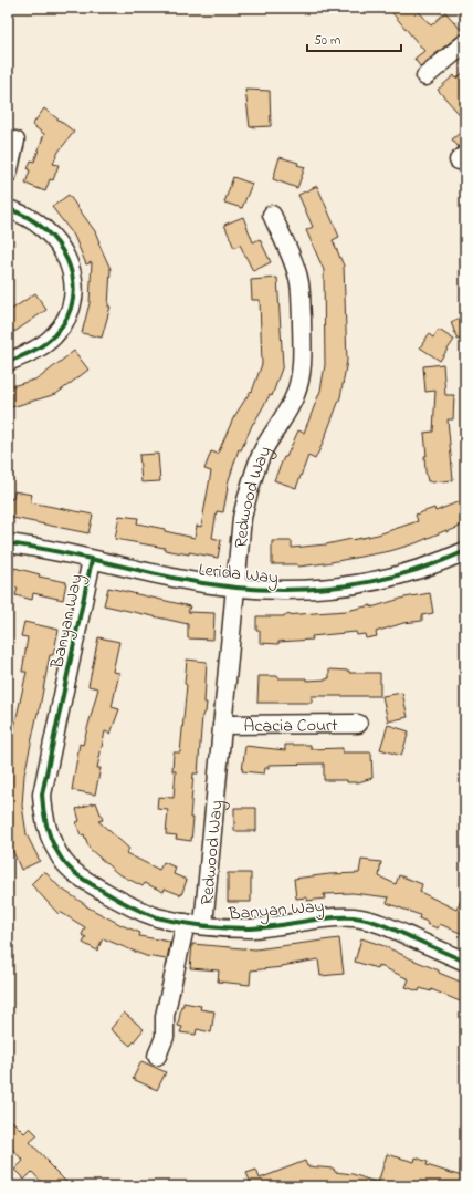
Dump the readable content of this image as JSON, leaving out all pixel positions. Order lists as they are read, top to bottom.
{
  "streets": {
    "street": [
      "Redwood Way",
      "Lerida Way",
      "Banyan Way",
      "Acacia Court"
    ]
  },
  "crossings": [
    ["Redwood Way", "Lerida Way"],
    ["Redwood Way", "Banyan Way"],
    ["Redwood Way", "Acacia Court"],
    ["Lerida Way", "Banyan Way"]
  ],
  "scale_bar": "50 m"
}
